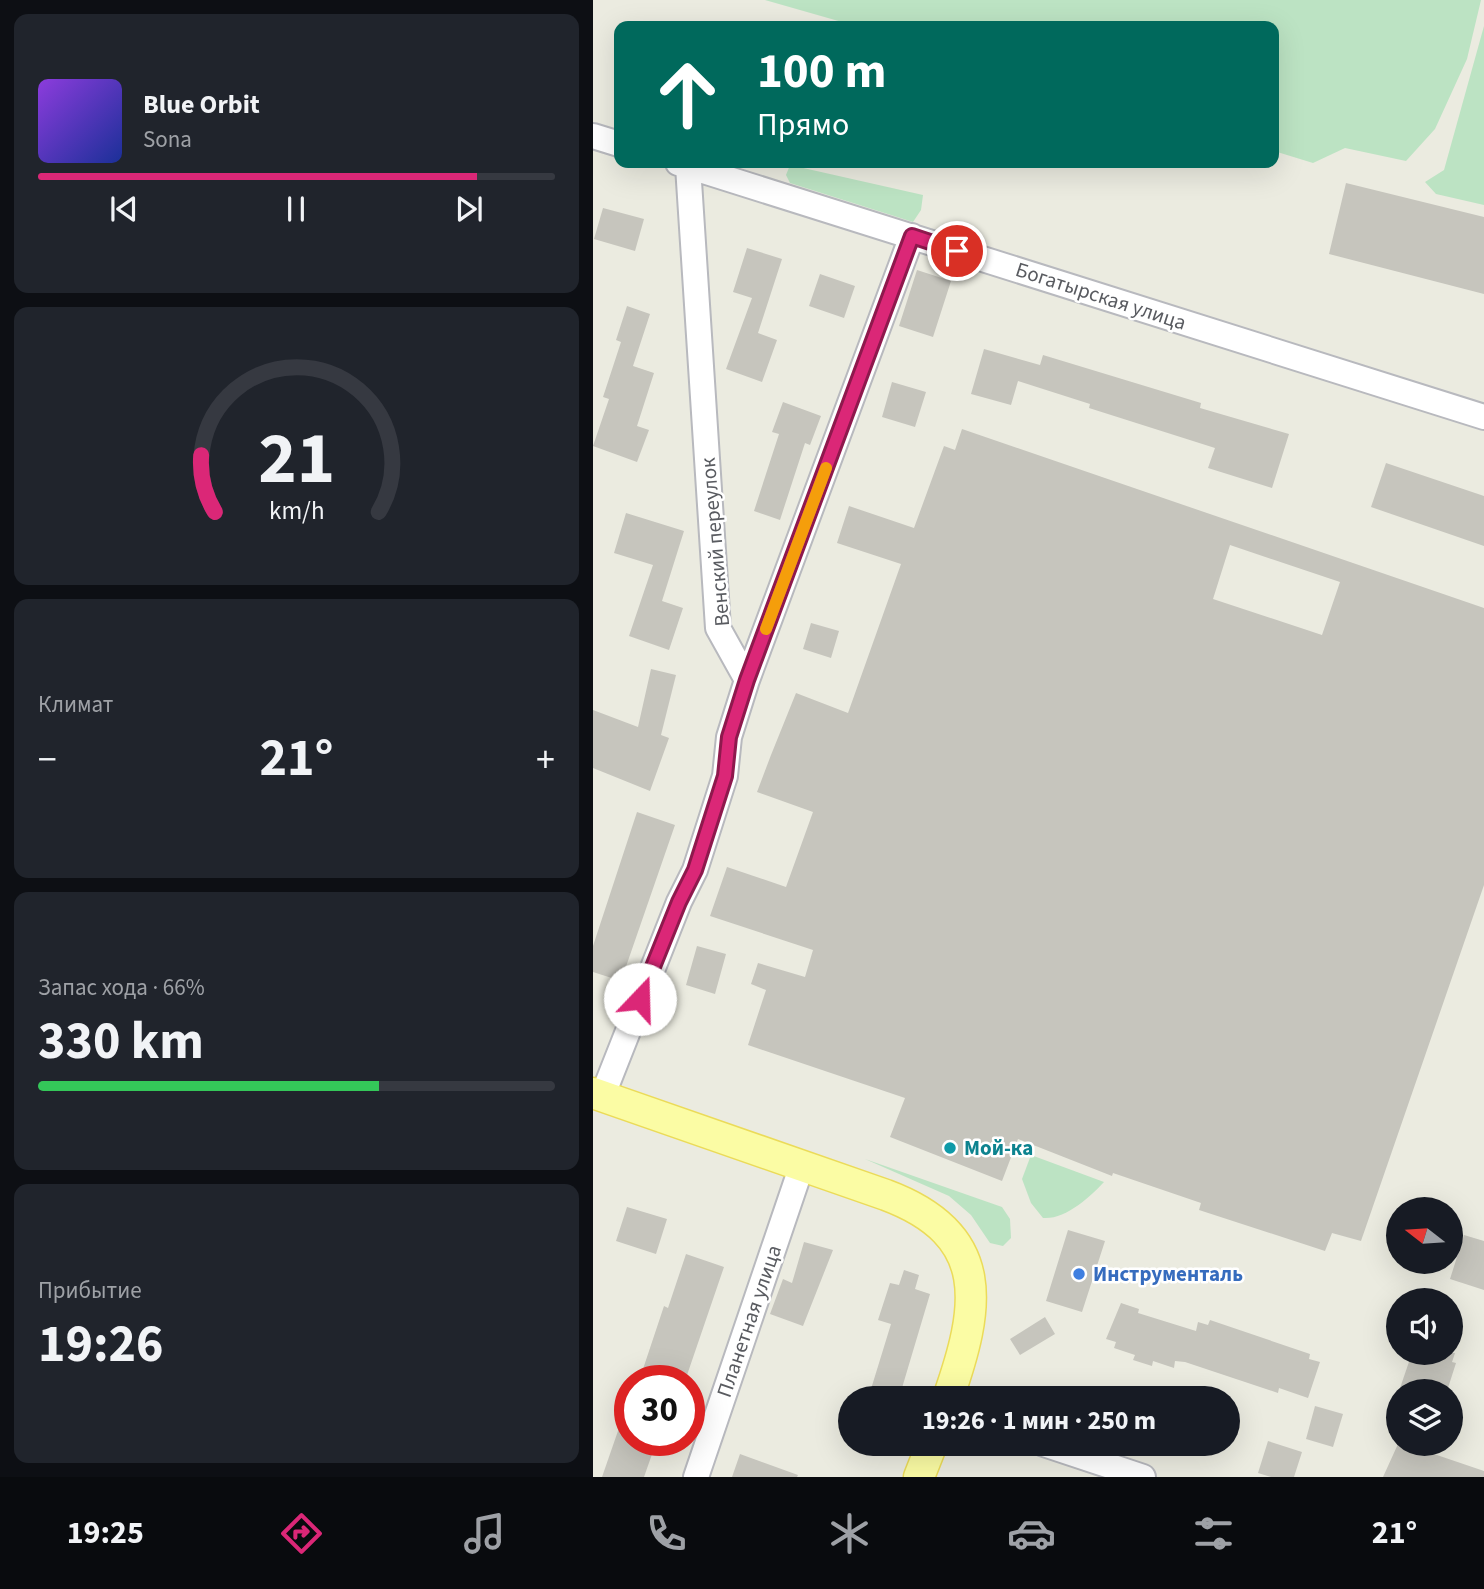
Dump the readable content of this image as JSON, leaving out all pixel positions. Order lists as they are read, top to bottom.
{
  "streets": {
    "street": ["Богатырская улица", "Венский переулок", "Планетная улица"]
  },
  "places": ["Мой-ка", "Инструменталь"],
  "north": "left",
  "page": {
    "turn": ["100 m", "Прямо"],
    "song": ["Blue Orbit", "Sona"],
    "tile": [
      "Климат",
      ["Запас хода · 66%", "330 km"],
      ["Прибытие", "19:26"]
    ],
    "heat": ["−", "21°", "+"],
    "limit": "30",
    "trip": "19:26 · 1 мин · 250 m",
    "tabs": ["19:25", "21°"],
    "gauge": ["21", "km/h"]
  }
}
